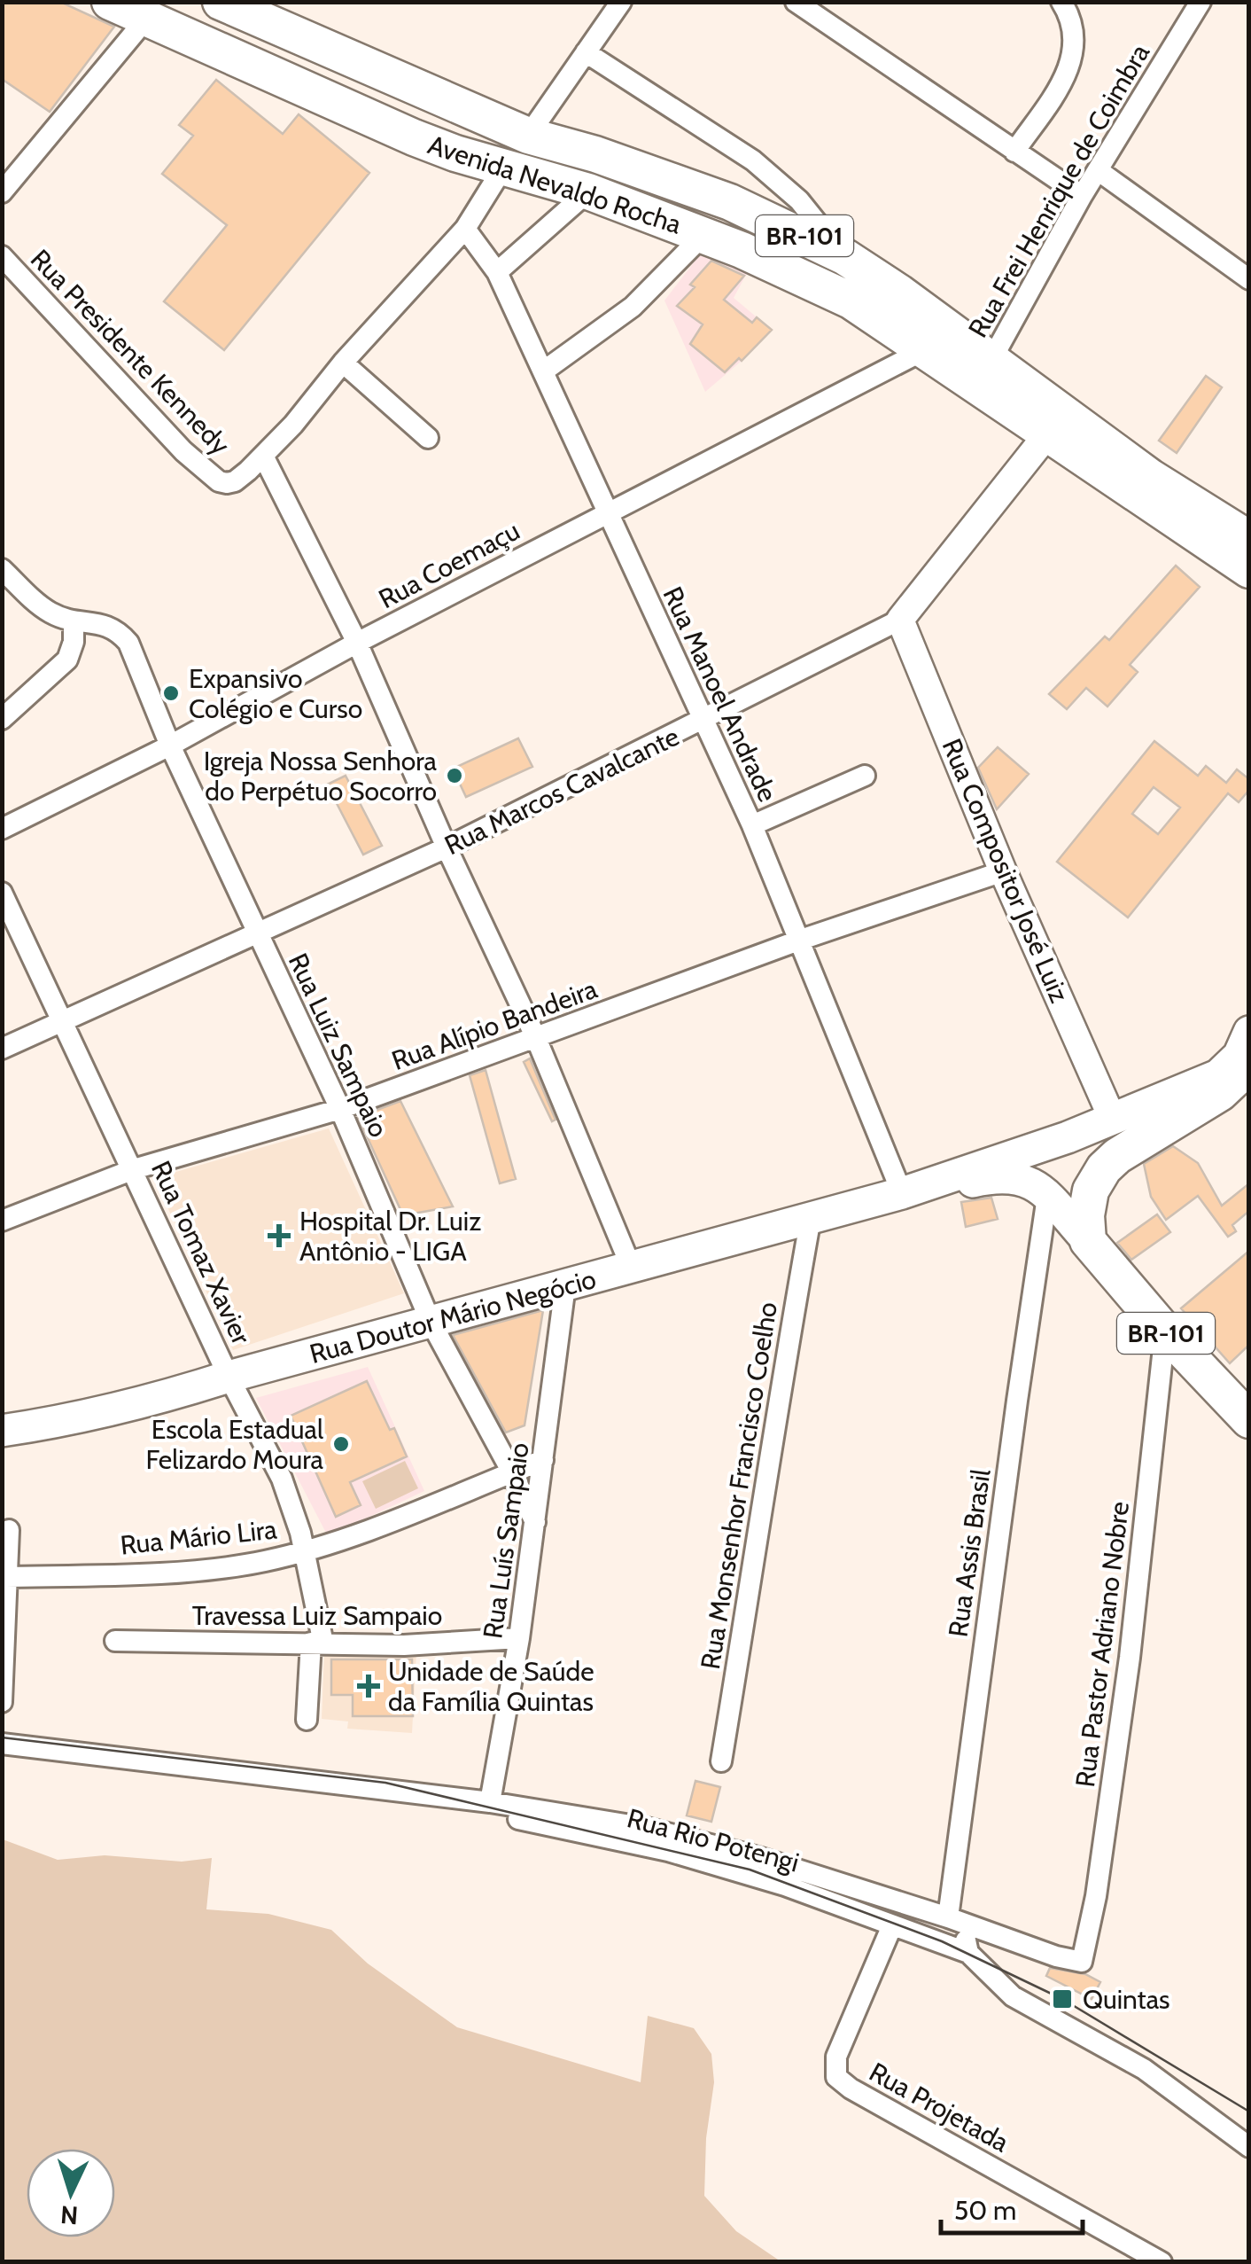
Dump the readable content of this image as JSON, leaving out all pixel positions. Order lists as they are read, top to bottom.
{
  "streets": {
    "highway": ["Avenida Nevaldo Rocha", "BR-101"],
    "main road": ["Rua Doutor Mário Negócio"],
    "street": [
      "Rua Frei Henrique de Coimbra",
      "Rua Presidente Kennedy",
      "Rua Coemaçu",
      "Rua Manoel Andrade",
      "Rua Marcos Cavalcante",
      "Rua Compositor José Luiz",
      "Rua Alípio Bandeira",
      "Rua Luiz Sampaio",
      "Rua Tomaz Xavier",
      "Rua Monsenhor Francisco Coelho",
      "Rua Mário Lira",
      "Rua Luís Sampaio",
      "Rua Assis Brasil",
      "Travessa Luiz Sampaio",
      "Rua Pastor Adriano Nobre",
      "Rua Rio Potengi",
      "Rua Projetada"
    ]
  },
  "crossings": [
    ["Avenida Nevaldo Rocha", "Rua Frei Henrique de Coimbra"],
    ["Avenida Nevaldo Rocha", "BR-101"],
    ["Avenida Nevaldo Rocha", "Rua Coemaçu"],
    ["Avenida Nevaldo Rocha", "Rua Marcos Cavalcante"],
    ["BR-101", "Rua Marcos Cavalcante"],
    ["BR-101", "Rua Doutor Mário Negócio"],
    ["BR-101", "Rua Pastor Adriano Nobre"],
    ["Rua Coemaçu", "Rua Manoel Andrade"],
    ["Rua Coemaçu", "Rua Luiz Sampaio"],
    ["Rua Manoel Andrade", "Rua Marcos Cavalcante"],
    ["Rua Manoel Andrade", "Rua Alípio Bandeira"],
    ["Rua Manoel Andrade", "Rua Doutor Mário Negócio"],
    ["Rua Marcos Cavalcante", "Rua Compositor José Luiz"],
    ["Rua Marcos Cavalcante", "Rua Luiz Sampaio"],
    ["Rua Marcos Cavalcante", "Rua Tomaz Xavier"],
    ["Rua Compositor José Luiz", "Rua Alípio Bandeira"],
    ["Rua Compositor José Luiz", "Rua Doutor Mário Negócio"],
    ["Rua Alípio Bandeira", "Rua Luiz Sampaio"],
    ["Rua Alípio Bandeira", "Rua Tomaz Xavier"],
    ["Rua Luiz Sampaio", "Rua Doutor Mário Negócio"],
    ["Rua Luiz Sampaio", "Rua Mário Lira"],
    ["Rua Luiz Sampaio", "Rua Luís Sampaio"],
    ["Rua Tomaz Xavier", "Rua Doutor Mário Negócio"],
    ["Rua Tomaz Xavier", "Rua Mário Lira"],
    ["Rua Tomaz Xavier", "Travessa Luiz Sampaio"],
    ["Rua Doutor Mário Negócio", "Rua Monsenhor Francisco Coelho"],
    ["Rua Doutor Mário Negócio", "Rua Luís Sampaio"],
    ["Rua Doutor Mário Negócio", "Rua Assis Brasil"],
    ["Rua Mário Lira", "Rua Luís Sampaio"],
    ["Rua Luís Sampaio", "Travessa Luiz Sampaio"],
    ["Rua Luís Sampaio", "Rua Rio Potengi"],
    ["Rua Assis Brasil", "Rua Rio Potengi"],
    ["Rua Pastor Adriano Nobre", "Rua Rio Potengi"],
    ["Rua Rio Potengi", "Rua Projetada"]
  ],
  "places": {
    "other": ["Expansivo Colégio e Curso", "Igreja Nossa Senhora do Perpétuo Socorro", "Escola Estadual Felizardo Moura"],
    "health": ["Hospital Dr. Luiz Antônio - LIGA", "Unidade de Saúde da Família Quintas"],
    "transit": ["Quintas"]
  },
  "scale_bar": "50 m",
  "north": "bottom"
}
